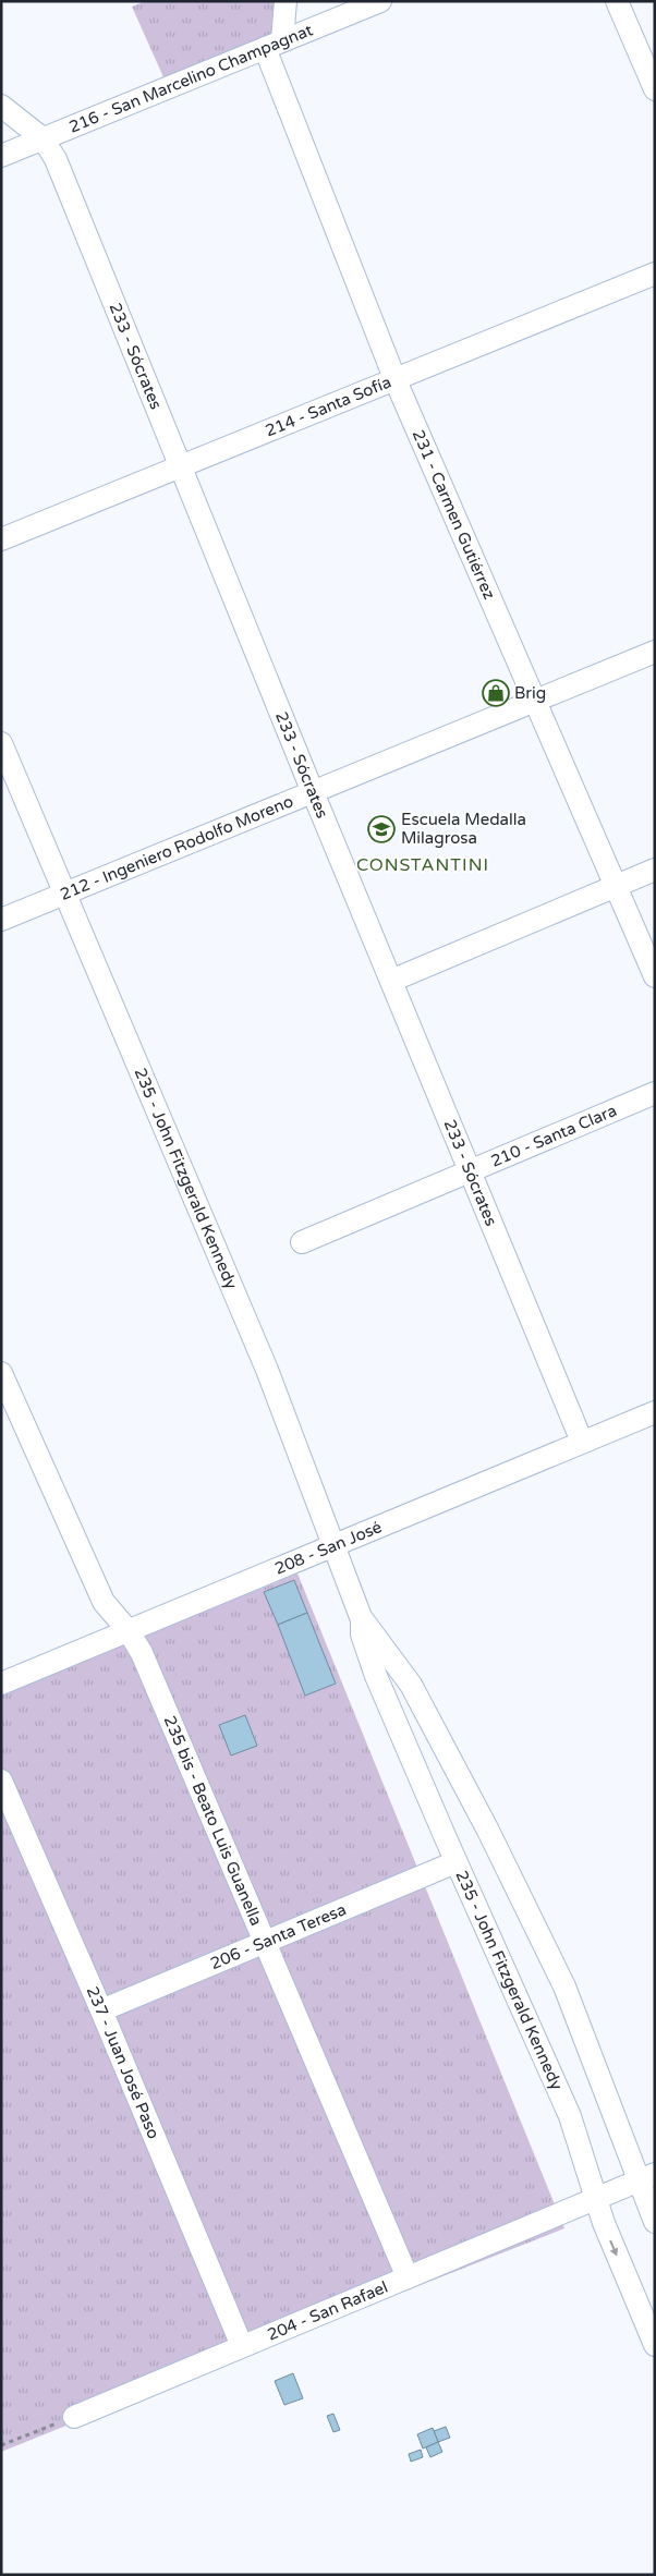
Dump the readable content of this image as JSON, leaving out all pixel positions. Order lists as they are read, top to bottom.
{
  "streets": {
    "street": [
      "216 - San Marcelino Champagnat",
      "233 - Sócrates",
      "214 - Santa Sofía",
      "231 - Carmen Gutiérrez",
      "212 - Ingeniero Rodolfo Moreno",
      "210 - Santa Clara",
      "235 - John Fitzgerald Kennedy",
      "208 - San José",
      "235 bis - Beato Luis Guanella",
      "206 - Santa Teresa",
      "237 - Juan José Paso",
      "204 - San Rafael"
    ]
  },
  "crossings": [
    ["216 - San Marcelino Champagnat", "233 - Sócrates"],
    ["216 - San Marcelino Champagnat", "231 - Carmen Gutiérrez"],
    ["233 - Sócrates", "214 - Santa Sofía"],
    ["233 - Sócrates", "212 - Ingeniero Rodolfo Moreno"],
    ["233 - Sócrates", "210 - Santa Clara"],
    ["233 - Sócrates", "208 - San José"],
    ["214 - Santa Sofía", "231 - Carmen Gutiérrez"],
    ["231 - Carmen Gutiérrez", "212 - Ingeniero Rodolfo Moreno"],
    ["212 - Ingeniero Rodolfo Moreno", "235 - John Fitzgerald Kennedy"],
    ["235 - John Fitzgerald Kennedy", "208 - San José"],
    ["235 - John Fitzgerald Kennedy", "206 - Santa Teresa"],
    ["235 - John Fitzgerald Kennedy", "204 - San Rafael"],
    ["208 - San José", "235 bis - Beato Luis Guanella"],
    ["235 bis - Beato Luis Guanella", "206 - Santa Teresa"],
    ["235 bis - Beato Luis Guanella", "204 - San Rafael"],
    ["206 - Santa Teresa", "237 - Juan José Paso"],
    ["237 - Juan José Paso", "204 - San Rafael"]
  ],
  "districts": ["CONSTANTINI"],
  "places": {
    "shop": ["Brig"],
    "school or university": ["Escuela Medalla Milagrosa"]
  }
}
